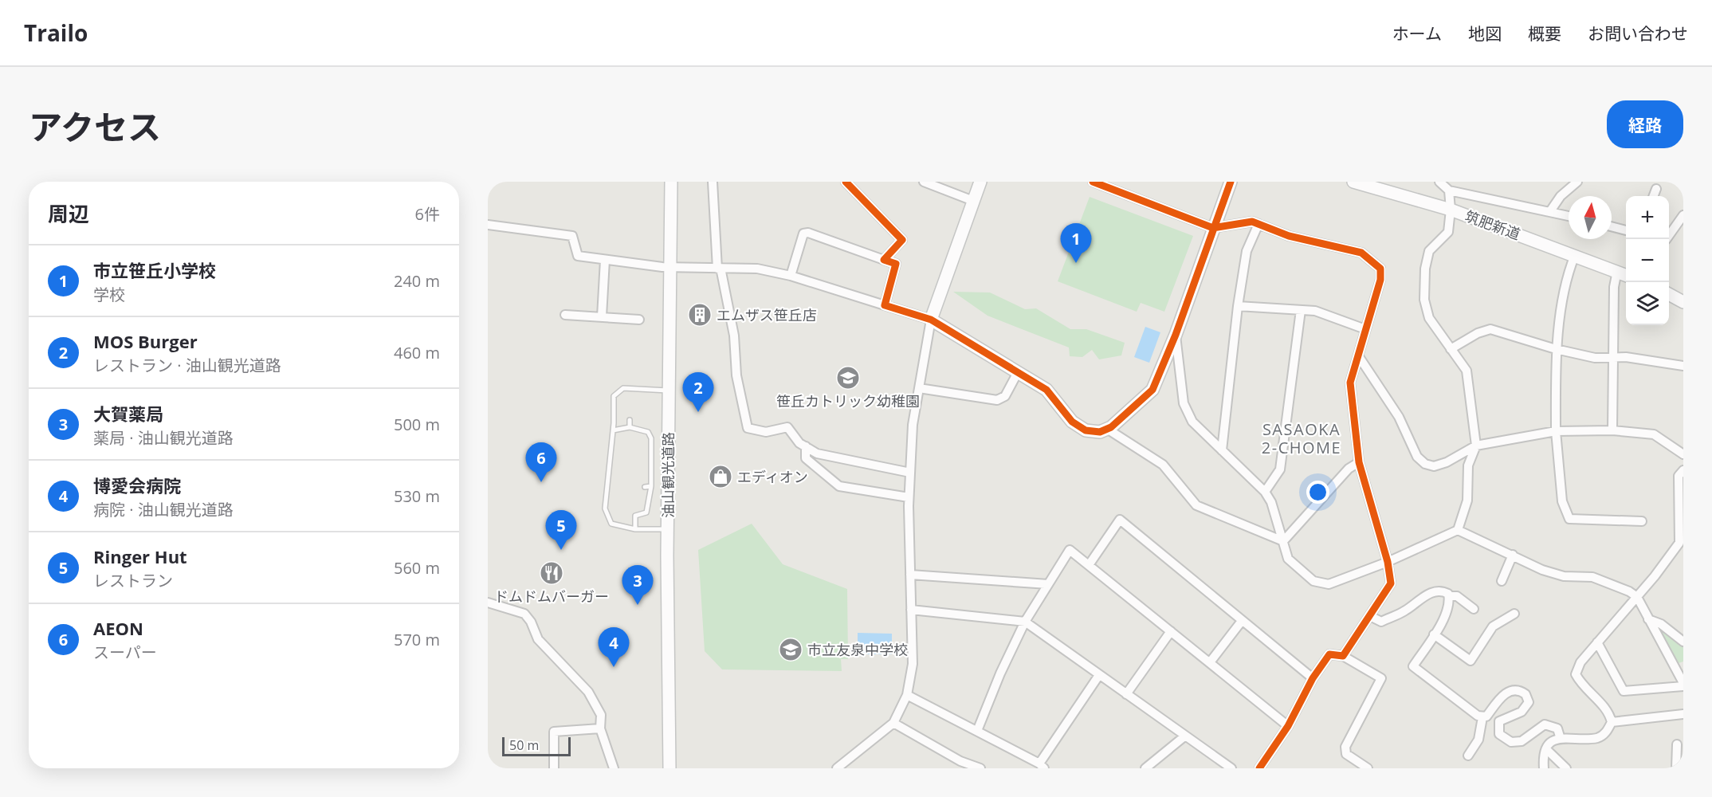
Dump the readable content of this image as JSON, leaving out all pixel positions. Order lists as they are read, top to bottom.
{
  "streets": {
    "street": ["筑肥新道", "油山観光道路"]
  },
  "districts": ["SASAOKA 2-CHOME"],
  "places": {
    "building": ["エムザス笹丘店"],
    "school or university": ["笹丘カトリック幼稚園", "市立友泉中学校"],
    "shop": ["エディオン"],
    "restaurant": ["ドムドムバーガー"]
  },
  "scale_bar": "50 m",
  "north": "top",
  "page": {
    "header": "Trailo",
    "nav": [
      "ホーム",
      "地図",
      "概要",
      "お問い合わせ"
    ],
    "title": "アクセス",
    "buttons": "経路",
    "heading": ["周辺", "6件"],
    "map_buttons": ["+", "−"],
    "pins": [
      "1",
      "2",
      "6",
      "5",
      "3",
      "4"
    ],
    "list": [
      {
        "mark": "1",
        "name": "市立笹丘小学校",
        "note": "学校",
        "value": "240 m"
      },
      {
        "mark": "2",
        "name": "MOS Burger",
        "note": "レストラン · 油山観光道路",
        "value": "460 m"
      },
      {
        "mark": "3",
        "name": "大賀薬局",
        "note": "薬局 · 油山観光道路",
        "value": "500 m"
      },
      {
        "mark": "4",
        "name": "博愛会病院",
        "note": "病院 · 油山観光道路",
        "value": "530 m"
      },
      {
        "mark": "5",
        "name": "Ringer Hut",
        "note": "レストラン",
        "value": "560 m"
      },
      {
        "mark": "6",
        "name": "AEON",
        "note": "スーパー",
        "value": "570 m"
      }
    ],
    "scale": "50 m"
  }
}
